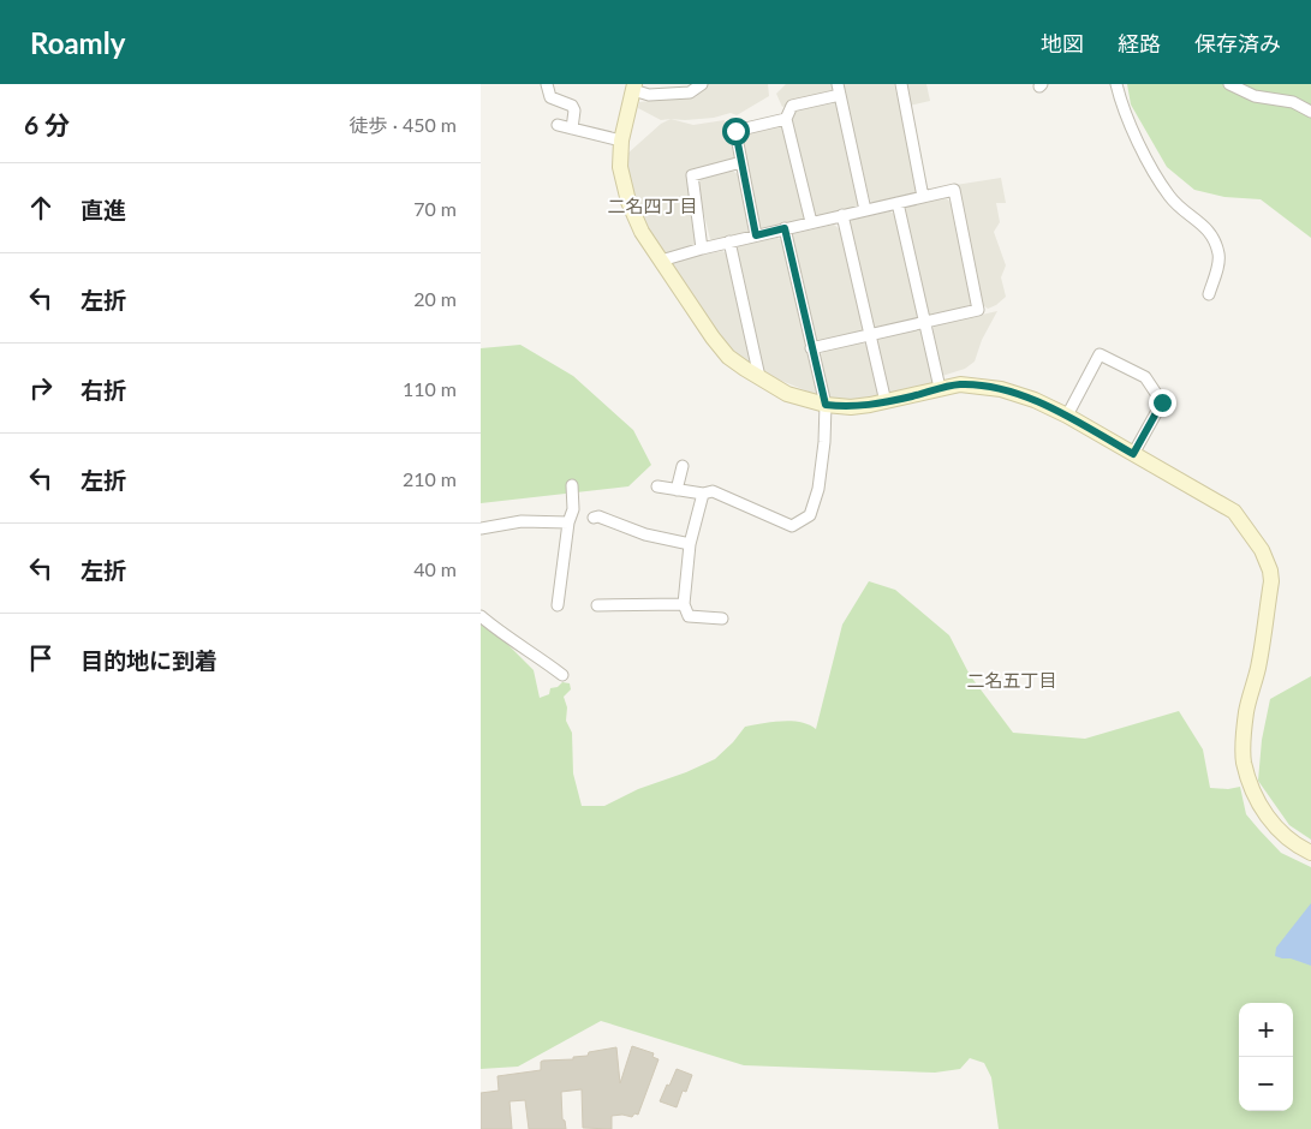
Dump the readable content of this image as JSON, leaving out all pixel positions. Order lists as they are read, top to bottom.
{
  "districts": ["二名四丁目", "二名五丁目"],
  "page": {
    "header": "Roamly",
    "nav": ["地図", "経路", "保存済み"],
    "heading": ["6 分", "徒歩 · 450 m"],
    "list": [
      ["直進", "70 m"],
      ["左折", "20 m"],
      ["右折", "110 m"],
      ["左折", "210 m"],
      ["左折", "40 m"],
      "目的地に到着"
    ],
    "map_buttons": ["+", "−"]
  }
}
